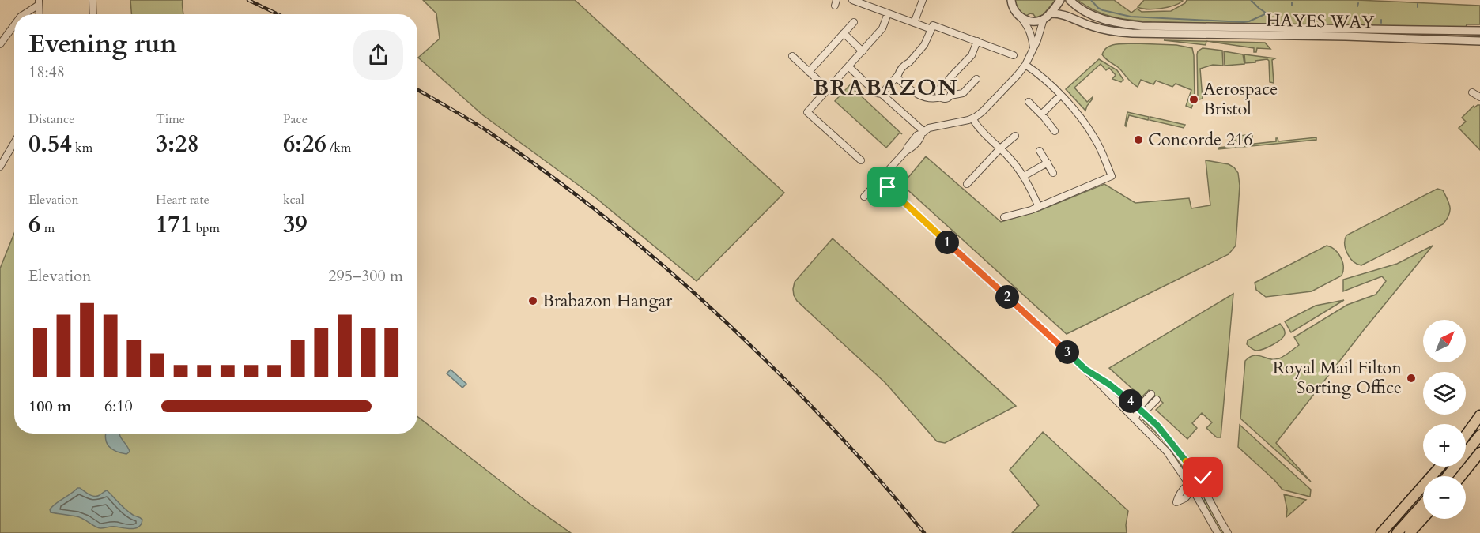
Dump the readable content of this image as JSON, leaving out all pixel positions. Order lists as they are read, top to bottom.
{
  "streets": {
    "street": ["HAYES WAY"]
  },
  "districts": ["BRABAZON"],
  "places": [
    "Aerospace Bristol",
    "Concorde 216",
    "Brabazon Hangar",
    "Royal Mail Filton Sorting Office"
  ],
  "north": "top right",
  "page": {
    "heading": ["Evening run", "18:48"],
    "stats": [
      ["Distance", "0.54 km"],
      ["Time", "3:28"],
      ["Pace", "6:26 /km"],
      ["Elevation", "6 m"],
      ["Heart rate", "171 bpm"],
      ["kcal", "39"]
    ],
    "pins": [
      "1",
      "2",
      "3",
      "4"
    ],
    "chart": ["Elevation", "295–300 m"],
    "map_buttons": ["+", "−"],
    "list": [
      {
        "name": "100 m",
        "note": "6:10"
      }
    ]
  }
}
